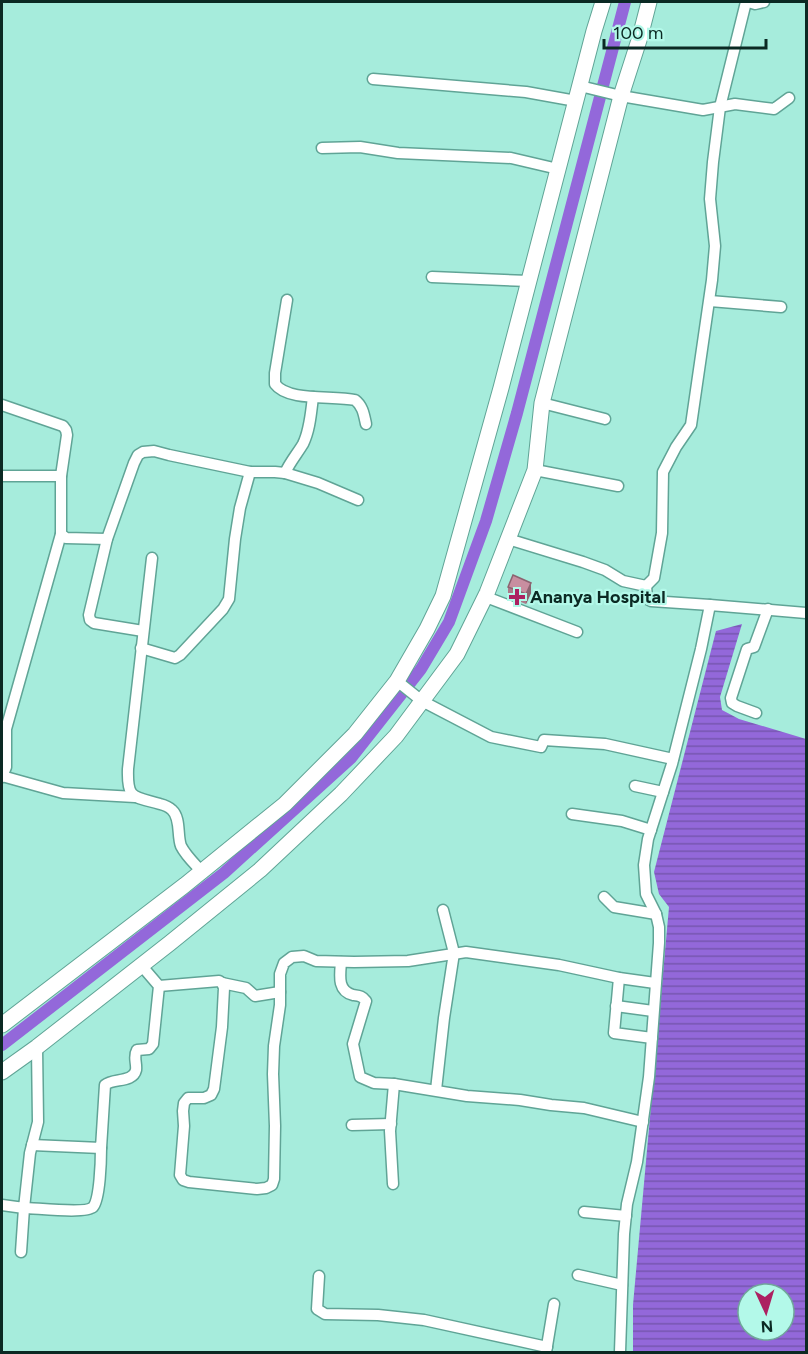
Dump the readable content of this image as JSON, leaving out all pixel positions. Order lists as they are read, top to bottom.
{
  "places": {
    "health": ["Ananya Hospital"]
  },
  "scale_bar": "100 m",
  "north": "bottom"
}
